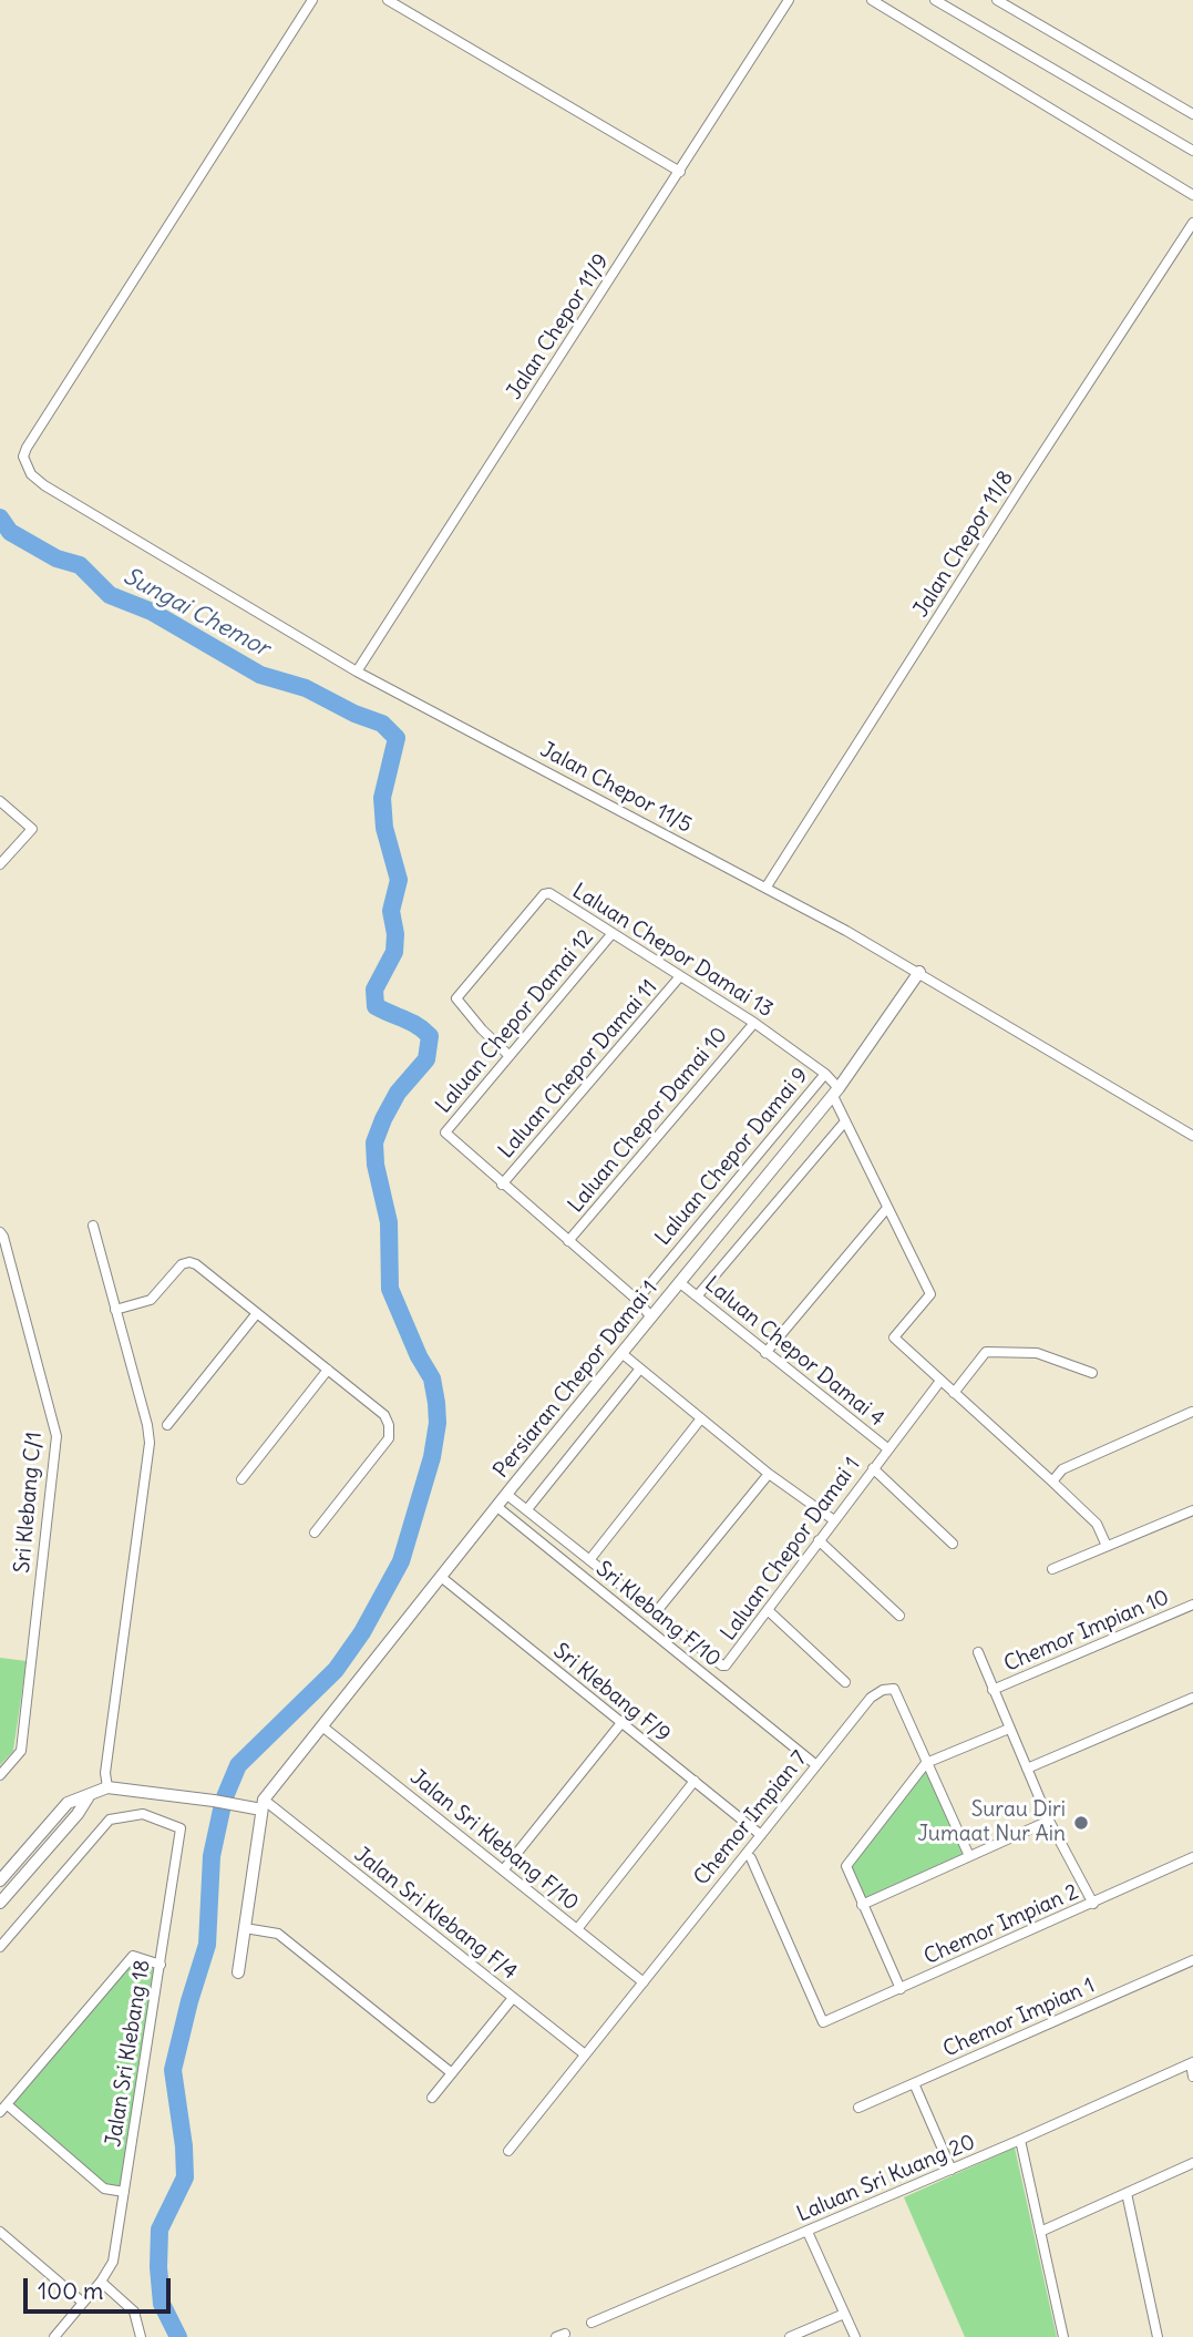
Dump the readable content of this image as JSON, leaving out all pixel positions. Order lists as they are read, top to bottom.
{
  "streets": {
    "street": [
      "Jalan Chepor 11/9",
      "Jalan Chepor 11/8",
      "Jalan Chepor 11/5",
      "Laluan Chepor Damai 13",
      "Laluan Chepor Damai 12",
      "Laluan Chepor Damai 11",
      "Laluan Chepor Damai 10",
      "Laluan Chepor Damai 9",
      "Laluan Chepor Damai 4",
      "Persiaran Chepor Damai 1",
      "Sri Klebang C/1",
      "Laluan Chepor Damai 1",
      "Sri Klebang F/10",
      "Chemor Impian 10",
      "Sri Klebang F/9",
      "Chemor Impian 7",
      "Jalan Sri Klebang F/10",
      "Jalan Sri Klebang F/4",
      "Chemor Impian 2",
      "Chemor Impian 1",
      "Jalan Sri Klebang 18",
      "Laluan Sri Kuang 20"
    ]
  },
  "crossings": [
    ["Jalan Chepor 11/9", "Jalan Chepor 11/5"],
    ["Jalan Chepor 11/8", "Jalan Chepor 11/5"],
    ["Jalan Chepor 11/5", "Persiaran Chepor Damai 1"],
    ["Laluan Chepor Damai 13", "Laluan Chepor Damai 12"],
    ["Laluan Chepor Damai 13", "Laluan Chepor Damai 11"],
    ["Laluan Chepor Damai 13", "Laluan Chepor Damai 10"],
    ["Laluan Chepor Damai 13", "Laluan Chepor Damai 9"],
    ["Laluan Chepor Damai 13", "Persiaran Chepor Damai 1"],
    ["Laluan Chepor Damai 12", "Laluan Chepor Damai 11"],
    ["Laluan Chepor Damai 4", "Persiaran Chepor Damai 1"],
    ["Laluan Chepor Damai 4", "Laluan Chepor Damai 1"],
    ["Persiaran Chepor Damai 1", "Laluan Chepor Damai 1"],
    ["Persiaran Chepor Damai 1", "Sri Klebang F/10"],
    ["Persiaran Chepor Damai 1", "Sri Klebang F/9"],
    ["Persiaran Chepor Damai 1", "Jalan Sri Klebang F/10"],
    ["Persiaran Chepor Damai 1", "Jalan Sri Klebang F/4"],
    ["Sri Klebang F/10", "Chemor Impian 7"],
    ["Sri Klebang F/9", "Chemor Impian 7"],
    ["Chemor Impian 7", "Jalan Sri Klebang F/10"],
    ["Chemor Impian 7", "Jalan Sri Klebang F/4"]
  ],
  "water": ["Sungai Chemor"],
  "places": ["Surau Diri Jumaat Nur Ain"],
  "scale_bar": "100 m"
}
